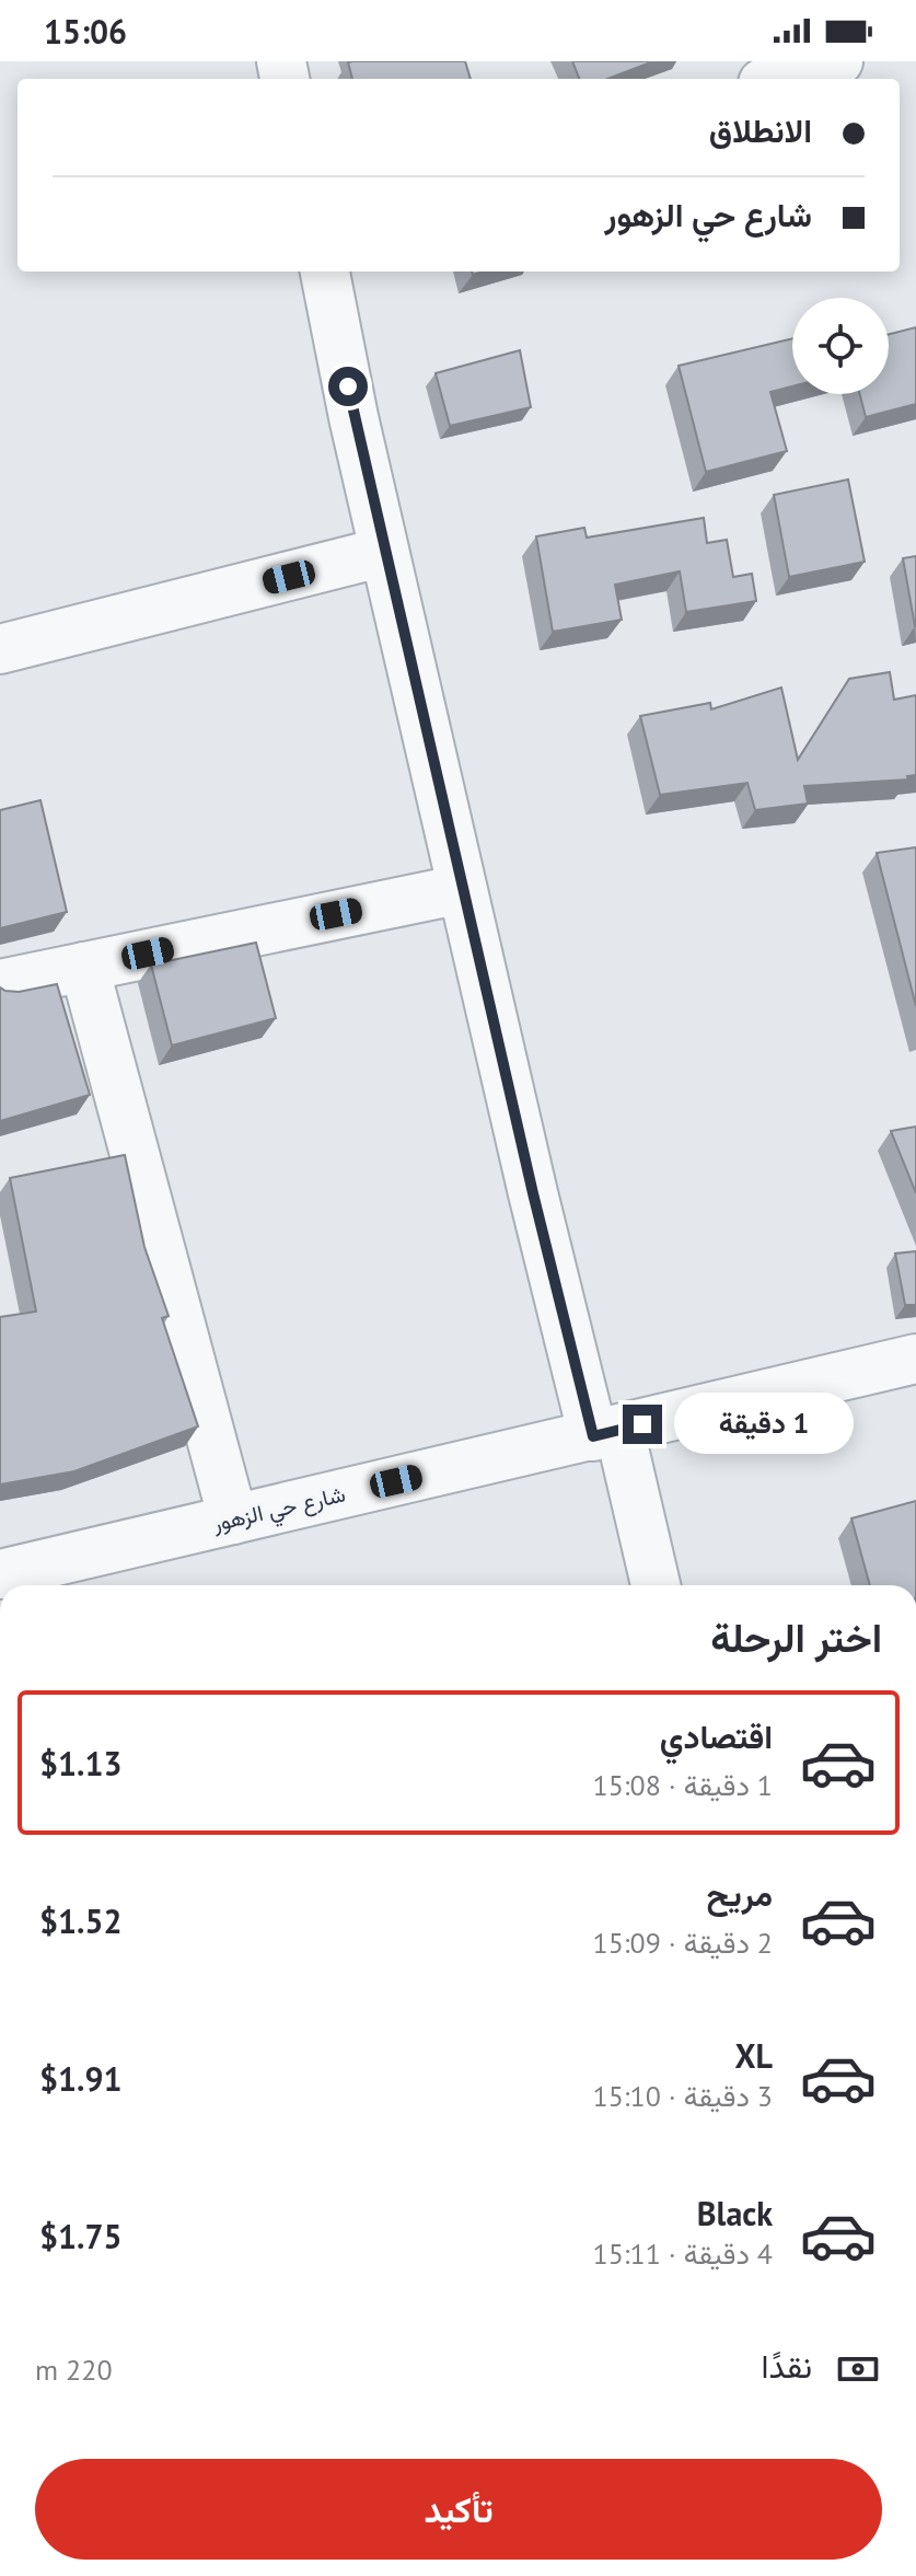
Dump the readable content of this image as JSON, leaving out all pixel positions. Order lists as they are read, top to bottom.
{
  "streets": {
    "street": ["شارع حي الزهور"]
  },
  "page": {
    "status": "15:06",
    "banner": ["الانطلاق", "شارع حي الزهور"],
    "bubble": "1 دقيقة",
    "heading": "اختر الرحلة",
    "list": [
      {
        "name": "اقتصادي",
        "note": "1 دقيقة · 15:08",
        "value": "$1.13"
      },
      {
        "name": "مريح",
        "note": "2 دقيقة · 15:09",
        "value": "$1.52"
      },
      {
        "name": "XL",
        "note": "3 دقيقة · 15:10",
        "value": "$1.91"
      },
      {
        "name": "Black",
        "note": "4 دقيقة · 15:11",
        "value": "$1.75"
      }
    ],
    "pay": ["نقدًا", "220 m"],
    "buttons": "تأكيد"
  }
}
